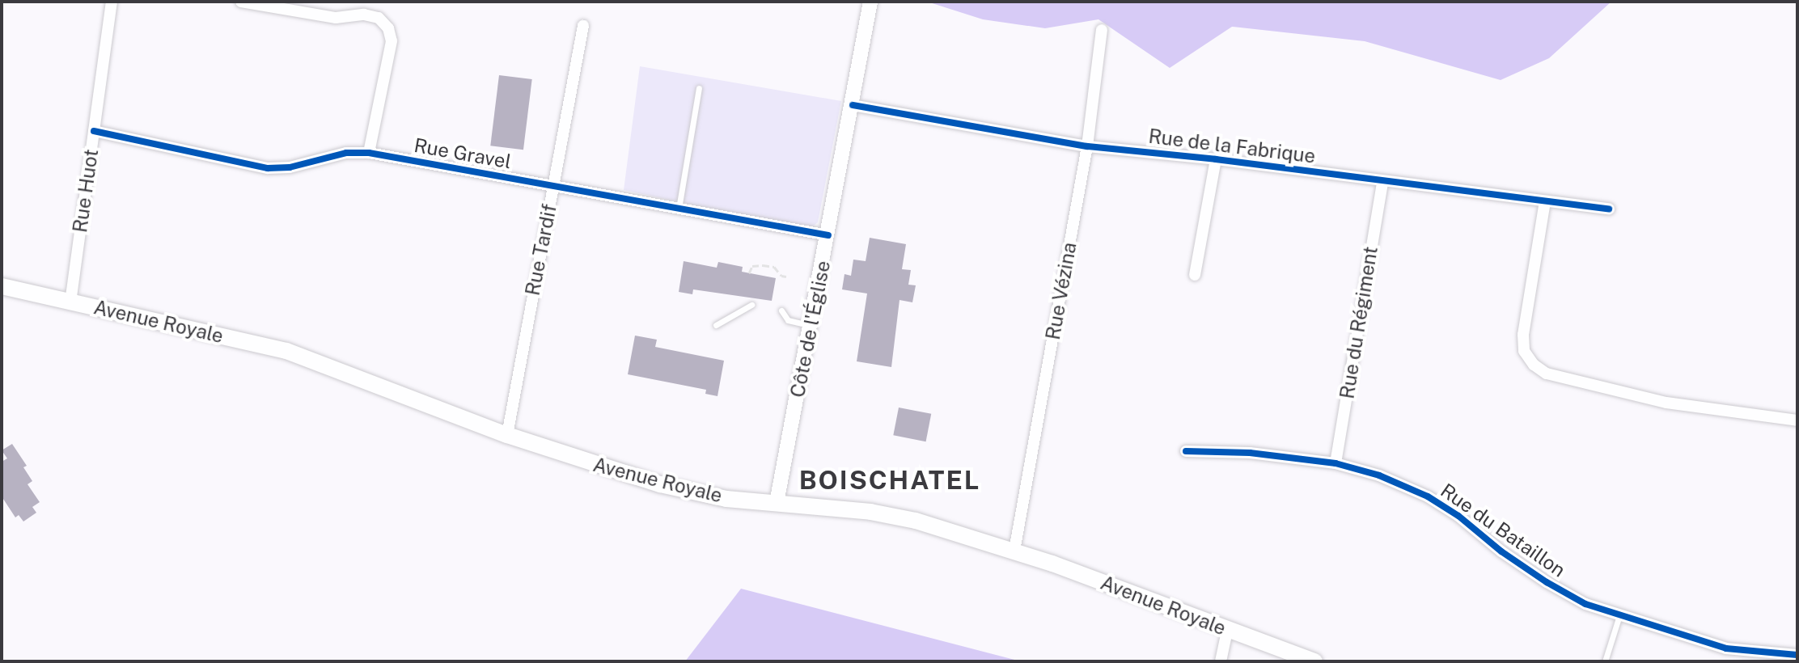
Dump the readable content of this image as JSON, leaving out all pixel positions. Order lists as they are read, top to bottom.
{
  "streets": {
    "main road": ["Avenue Royale"],
    "street": [
      "Rue de la Fabrique",
      "Rue Gravel",
      "Rue Huot",
      "Rue Tardif",
      "Rue Vézina",
      "Rue du Régiment",
      "Côte de l'Église",
      "Rue du Bataillon"
    ]
  },
  "crossings": [
    ["Rue de la Fabrique", "Rue Vézina"],
    ["Rue de la Fabrique", "Rue du Régiment"],
    ["Rue de la Fabrique", "Côte de l'Église"],
    ["Rue Gravel", "Rue Huot"],
    ["Rue Gravel", "Rue Tardif"],
    ["Rue Gravel", "Côte de l'Église"],
    ["Rue Huot", "Avenue Royale"],
    ["Rue Tardif", "Avenue Royale"],
    ["Rue Vézina", "Avenue Royale"],
    ["Avenue Royale", "Côte de l'Église"],
    ["Rue du Régiment", "Rue du Bataillon"]
  ],
  "districts": ["BOISCHATEL"]
}
